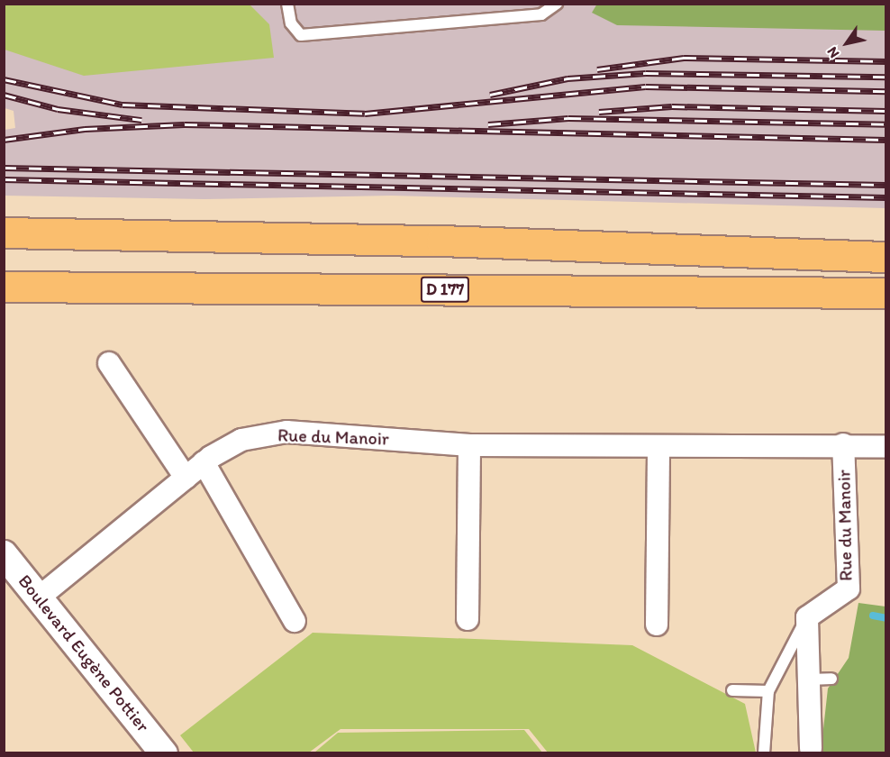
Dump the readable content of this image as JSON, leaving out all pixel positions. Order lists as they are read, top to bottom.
{
  "streets": {
    "highway": ["D 177"],
    "street": ["Rue du Manoir", "Boulevard Eugène Pottier"]
  },
  "crossings": [
    ["Rue du Manoir", "Boulevard Eugène Pottier"]
  ],
  "north": "bottom left"
}
